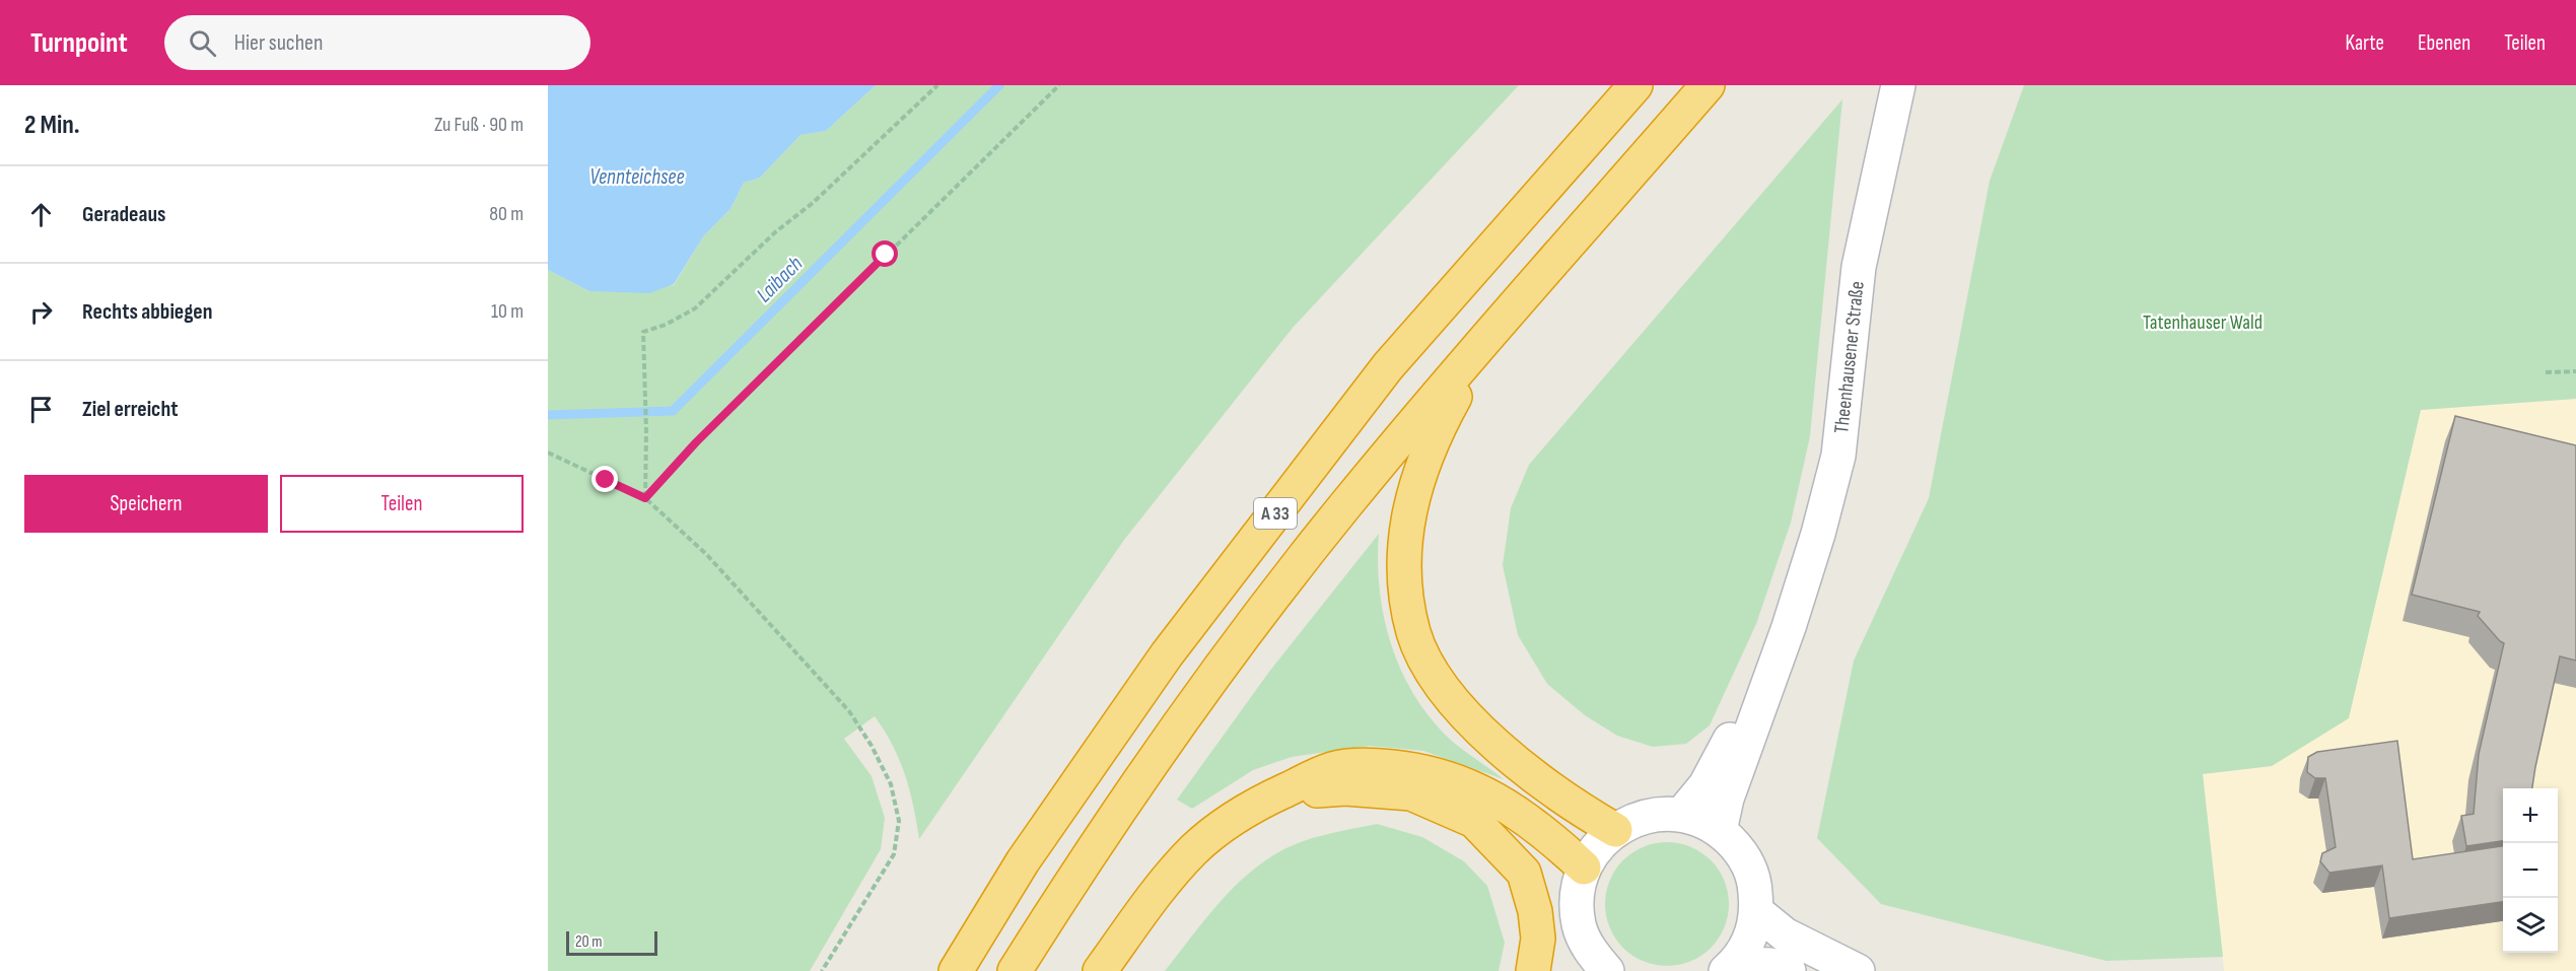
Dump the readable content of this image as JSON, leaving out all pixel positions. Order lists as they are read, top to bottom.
{
  "streets": {
    "highway": ["A 33"],
    "main road": ["Theenhausener Straße"]
  },
  "water": ["Vennteichsee", "Laibach"],
  "parks": ["Tatenhauser Wald"],
  "scale_bar": "20 m",
  "page": {
    "header": "Turnpoint",
    "search": "Hier suchen",
    "nav": ["Karte", "Ebenen", "Teilen"],
    "heading": ["2 Min.", "Zu Fuß · 90 m"],
    "list": [
      ["Geradeaus", "80 m"],
      ["Rechts abbiegen", "10 m"],
      "Ziel erreicht"
    ],
    "buttons": ["Speichern", "Teilen"],
    "map_buttons": ["+", "−"],
    "scale": "20 m"
  }
}
